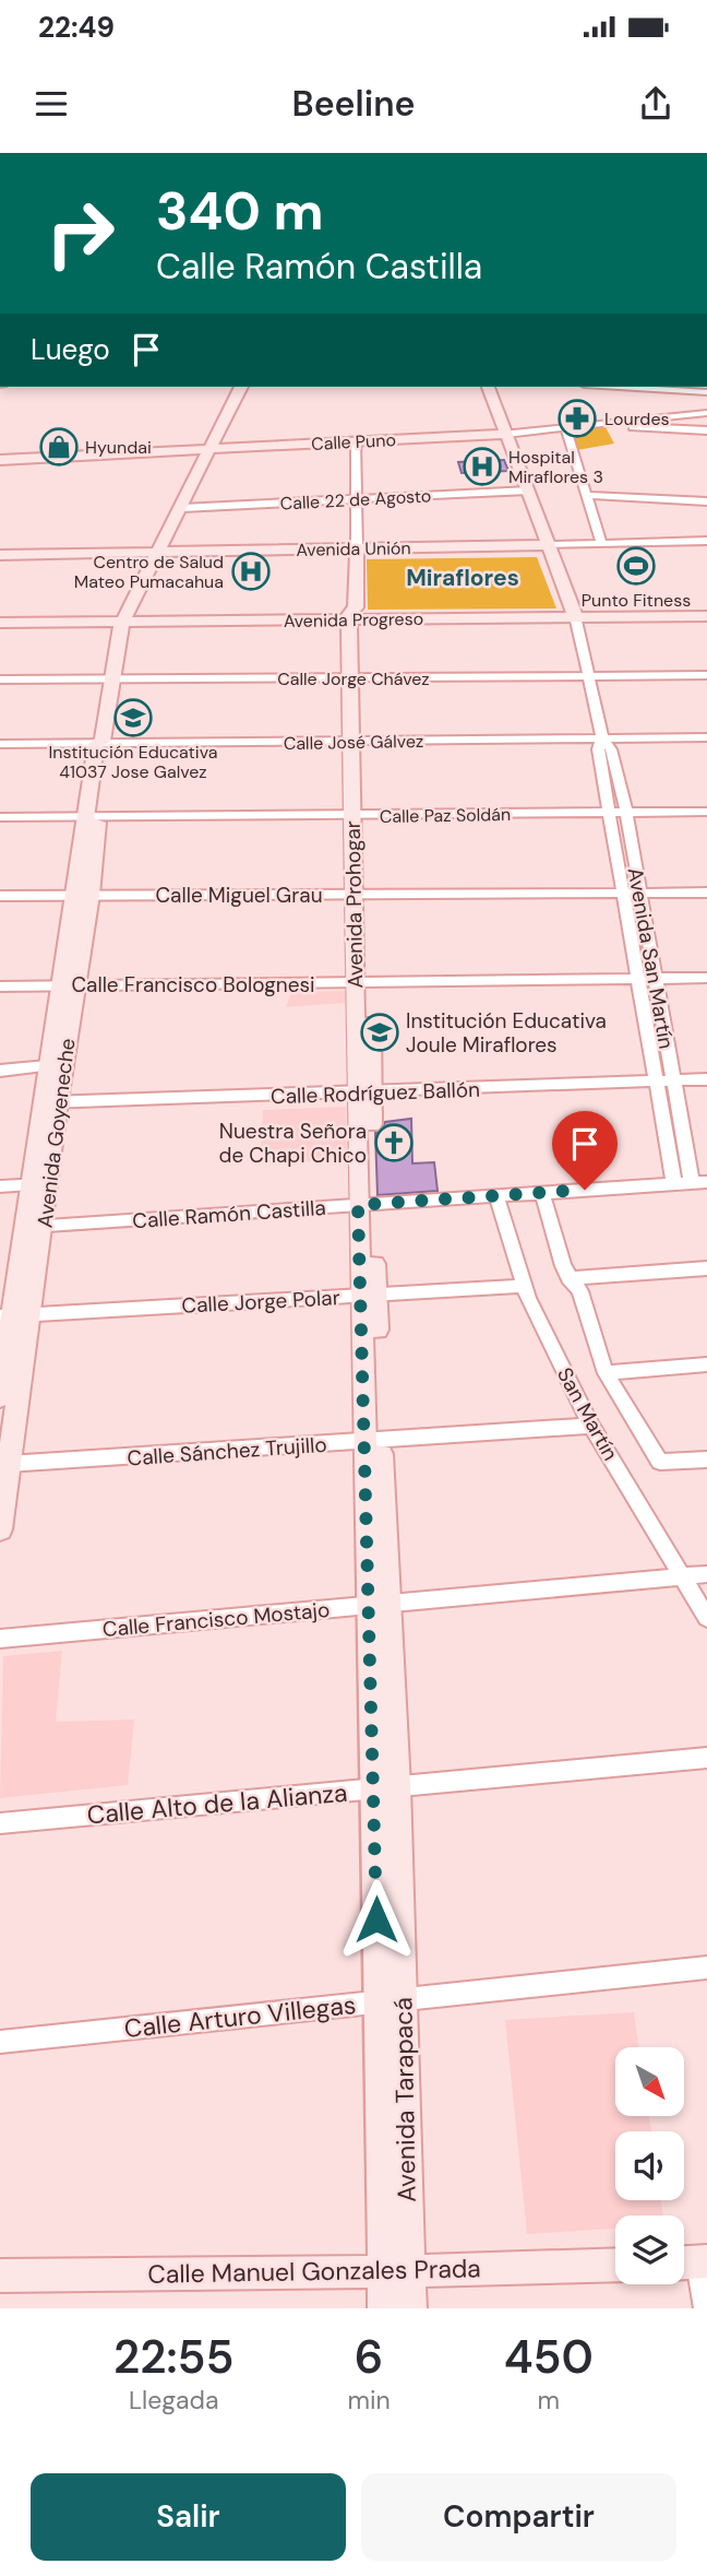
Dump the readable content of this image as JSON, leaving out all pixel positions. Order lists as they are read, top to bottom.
{
  "streets": {
    "street": [
      "Calle Puno",
      "Calle 22 de Agosto",
      "Avenida Unión",
      "Avenida Progreso",
      "Calle Jorge Chávez",
      "Calle José Gálvez",
      "Calle Paz Soldán",
      "Calle Miguel Grau",
      "Avenida Prohogar",
      "Avenida San Martín",
      "Calle Francisco Bolognesi",
      "Calle Rodríguez Ballón",
      "Avenida Goyeneche",
      "Calle Ramón Castilla",
      "Calle Jorge Polar",
      "San Martín",
      "Calle Sánchez Trujillo",
      "Calle Francisco Mostajo",
      "Calle Alto de la Alianza",
      "Calle Arturo Villegas",
      "Avenida Tarapacá",
      "Calle Manuel Gonzales Prada"
    ]
  },
  "crossings": [
    ["Calle Puno", "Avenida Prohogar"],
    ["Calle Puno", "Avenida San Martín"],
    ["Calle Puno", "Avenida Goyeneche"],
    ["Calle 22 de Agosto", "Avenida Prohogar"],
    ["Calle 22 de Agosto", "Avenida San Martín"],
    ["Calle 22 de Agosto", "Avenida Goyeneche"],
    ["Avenida Unión", "Avenida Prohogar"],
    ["Avenida Unión", "Avenida San Martín"],
    ["Avenida Unión", "Avenida Goyeneche"],
    ["Avenida Progreso", "Avenida Prohogar"],
    ["Avenida Progreso", "Avenida San Martín"],
    ["Avenida Progreso", "Avenida Goyeneche"],
    ["Calle Jorge Chávez", "Avenida Prohogar"],
    ["Calle Jorge Chávez", "Avenida San Martín"],
    ["Calle Jorge Chávez", "Avenida Goyeneche"],
    ["Calle José Gálvez", "Avenida Prohogar"],
    ["Calle José Gálvez", "Avenida San Martín"],
    ["Calle José Gálvez", "Avenida Goyeneche"],
    ["Calle Paz Soldán", "Avenida Prohogar"],
    ["Calle Paz Soldán", "Avenida San Martín"],
    ["Calle Paz Soldán", "Avenida Goyeneche"],
    ["Calle Miguel Grau", "Avenida Prohogar"],
    ["Calle Miguel Grau", "Avenida San Martín"],
    ["Calle Miguel Grau", "Avenida Goyeneche"],
    ["Avenida Prohogar", "Calle Francisco Bolognesi"],
    ["Avenida Prohogar", "Calle Rodríguez Ballón"],
    ["Avenida Prohogar", "Calle Ramón Castilla"],
    ["Avenida Prohogar", "Avenida Tarapacá"],
    ["Avenida San Martín", "Calle Francisco Bolognesi"],
    ["Avenida San Martín", "Calle Rodríguez Ballón"],
    ["Avenida San Martín", "Calle Ramón Castilla"],
    ["Calle Francisco Bolognesi", "Avenida Goyeneche"],
    ["Calle Rodríguez Ballón", "Avenida Goyeneche"],
    ["Avenida Goyeneche", "Calle Ramón Castilla"],
    ["Avenida Goyeneche", "Calle Jorge Polar"],
    ["Avenida Goyeneche", "Calle Sánchez Trujillo"],
    ["Calle Ramón Castilla", "San Martín"],
    ["Calle Ramón Castilla", "Avenida Tarapacá"],
    ["Calle Jorge Polar", "San Martín"],
    ["Calle Jorge Polar", "Avenida Tarapacá"],
    ["San Martín", "Calle Sánchez Trujillo"],
    ["San Martín", "Calle Francisco Mostajo"],
    ["Calle Sánchez Trujillo", "Avenida Tarapacá"],
    ["Calle Francisco Mostajo", "Avenida Tarapacá"],
    ["Calle Alto de la Alianza", "Avenida Tarapacá"],
    ["Calle Arturo Villegas", "Avenida Tarapacá"],
    ["Avenida Tarapacá", "Calle Manuel Gonzales Prada"]
  ],
  "districts": ["Miraflores"],
  "places": {
    "pharmacy": ["Lourdes"],
    "shop": ["Hyundai"],
    "hospital": ["Hospital Miraflores 3", "Centro de Salud Mateo Pumacahua"],
    "sports": ["Punto Fitness"],
    "school or university": ["Institución Educativa 41037 Jose Galvez", "Institución Educativa Joule Miraflores"],
    "church": ["Nuestra Señora de Chapi Chico"]
  },
  "north": "bottom right",
  "page": {
    "status": "22:49",
    "header": "Beeline",
    "turn": ["340 m", "Calle Ramón Castilla"],
    "then": "Luego",
    "eta": [
      "22:55",
      "Llegada",
      "6",
      "min",
      "450",
      "m"
    ],
    "buttons": ["Salir", "Compartir"]
  }
}
